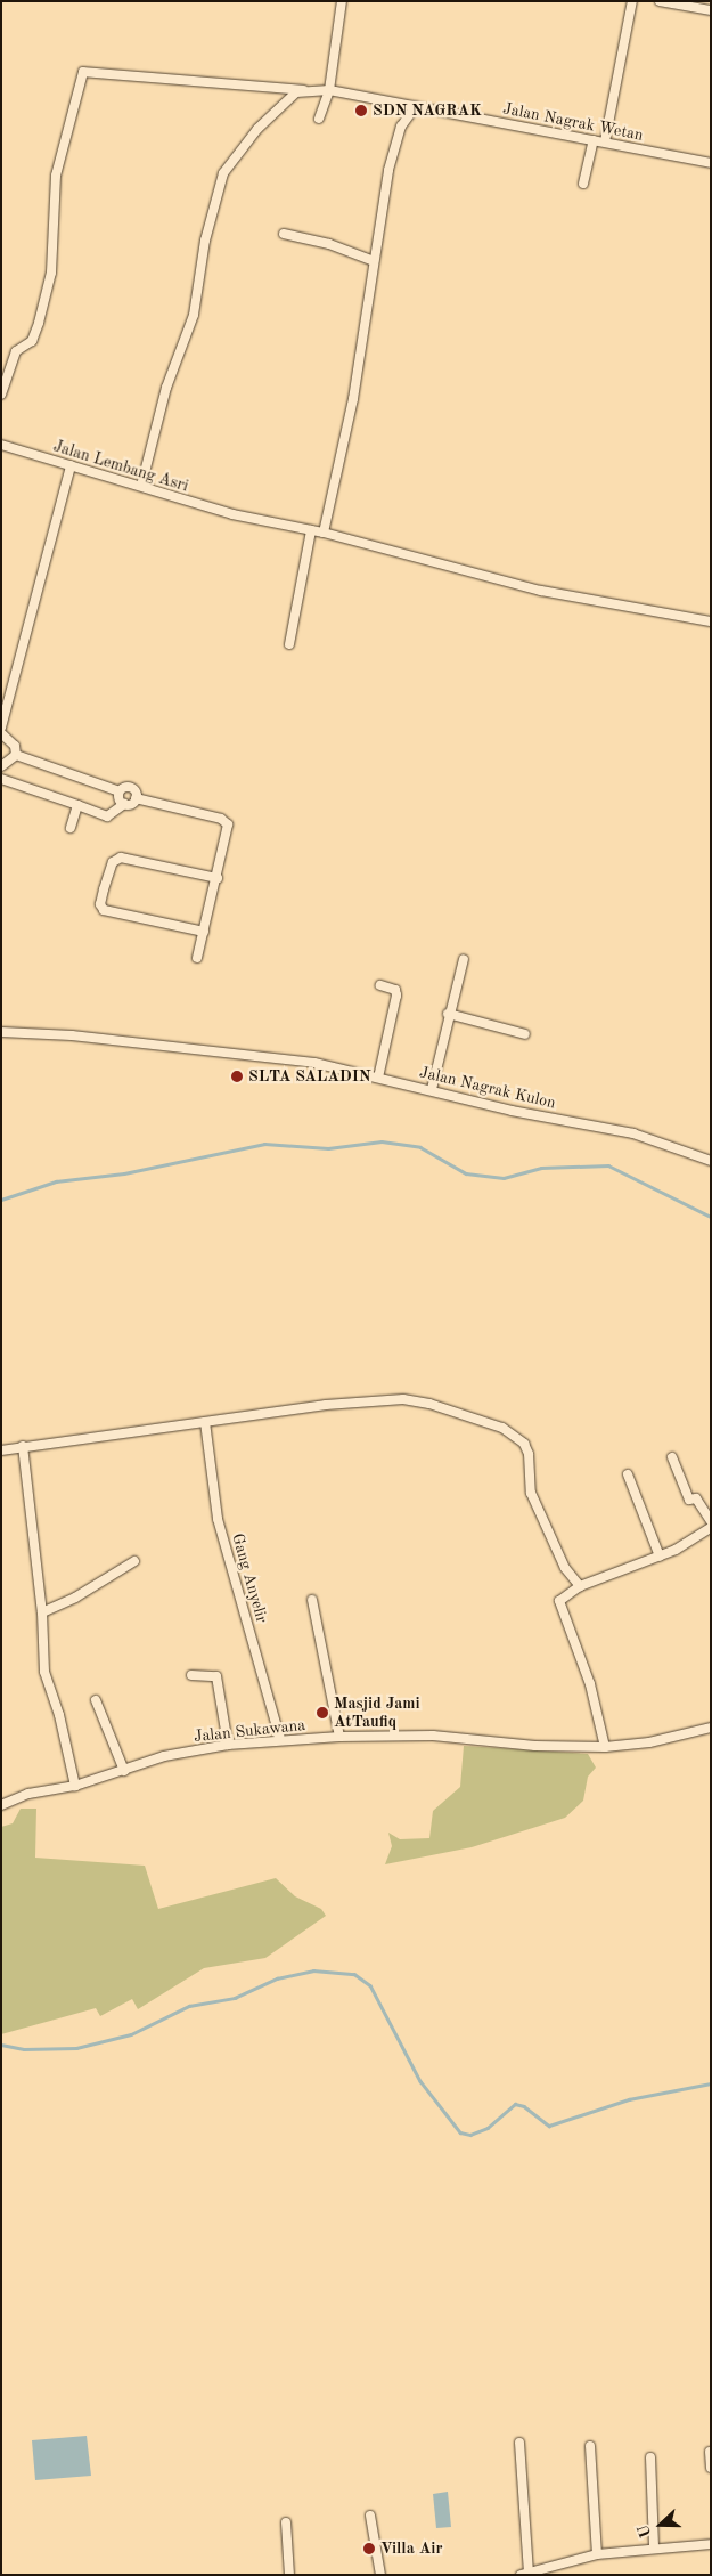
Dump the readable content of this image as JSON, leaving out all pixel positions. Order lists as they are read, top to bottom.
{
  "streets": {
    "street": [
      "Jalan Nagrak Wetan",
      "Jalan Lembang Asri",
      "Jalan Nagrak Kulon",
      "Gang Anyelir",
      "Jalan Sukawana"
    ]
  },
  "crossings": [
    ["Gang Anyelir", "Jalan Sukawana"]
  ],
  "places": [
    "SDN NAGRAK",
    "SLTA SALADIN",
    "Masjid Jami AtTaufiq",
    "Villa Air"
  ],
  "north": "left"
}
